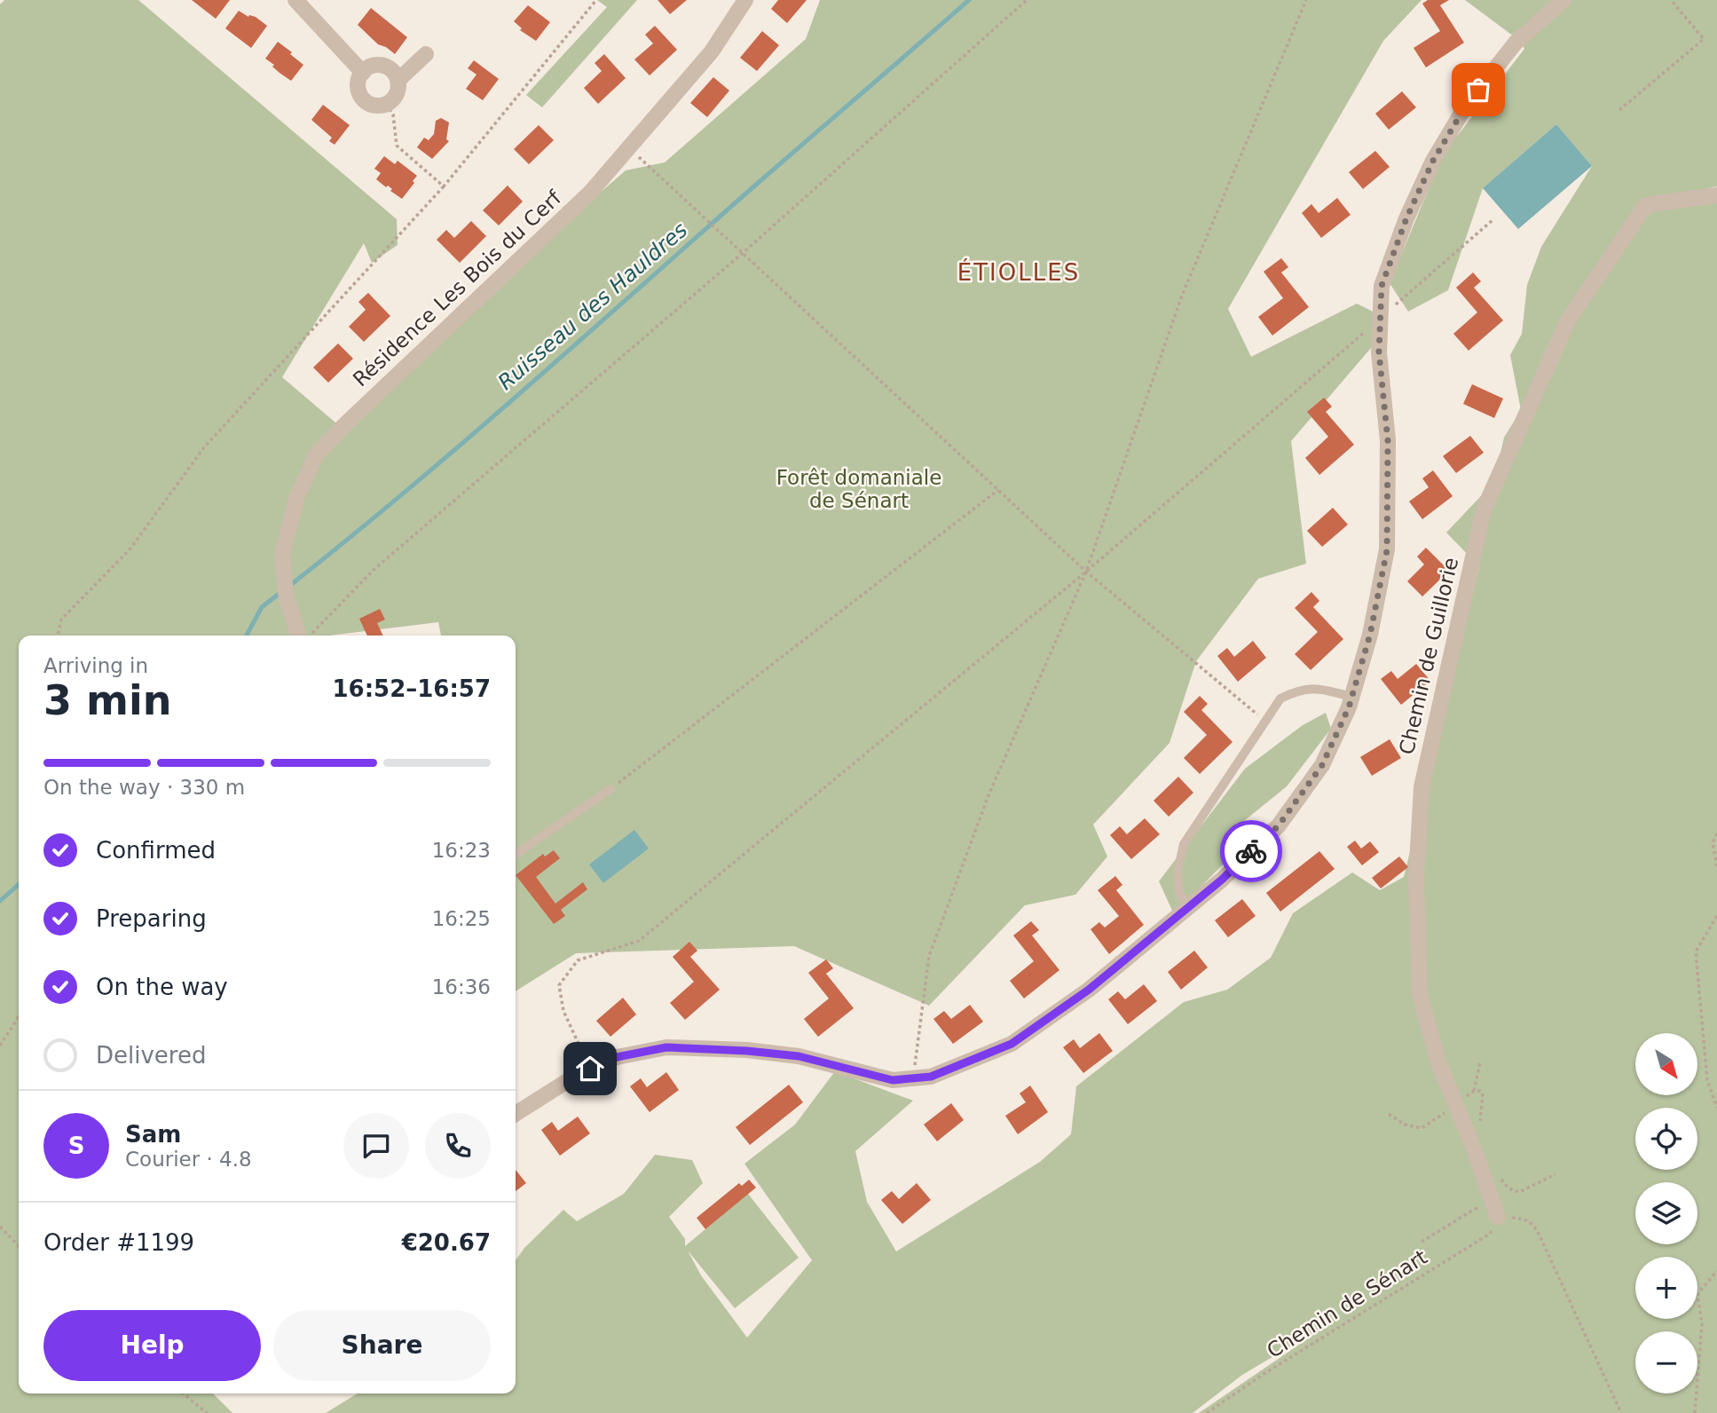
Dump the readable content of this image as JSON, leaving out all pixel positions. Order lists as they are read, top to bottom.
{
  "streets": {
    "street": ["Résidence Les Bois du Cerf", "Chemin de Guillorie"],
    "path": ["Chemin de Sénart"]
  },
  "crossings": [
    ["Chemin de Guillorie", "Chemin de Sénart"]
  ],
  "districts": ["ÉTIOLLES"],
  "water": ["Ruisseau des Hauldres"],
  "parks": ["Forêt domaniale de Sénart"],
  "north": "bottom right",
  "page": {
    "heading": ["3 min", "Arriving in", "16:52–16:57"],
    "panel": [
      "Sam",
      "Courier · 4.8",
      "Order #1199",
      "€20.67"
    ],
    "bar": "On the way · 330 m",
    "list": [
      ["Confirmed", "16:23"],
      ["Preparing", "16:25"],
      ["On the way", "16:36"],
      "Delivered"
    ],
    "map_buttons": ["+", "−"],
    "round": "S",
    "buttons": ["Help", "Share"]
  }
}
